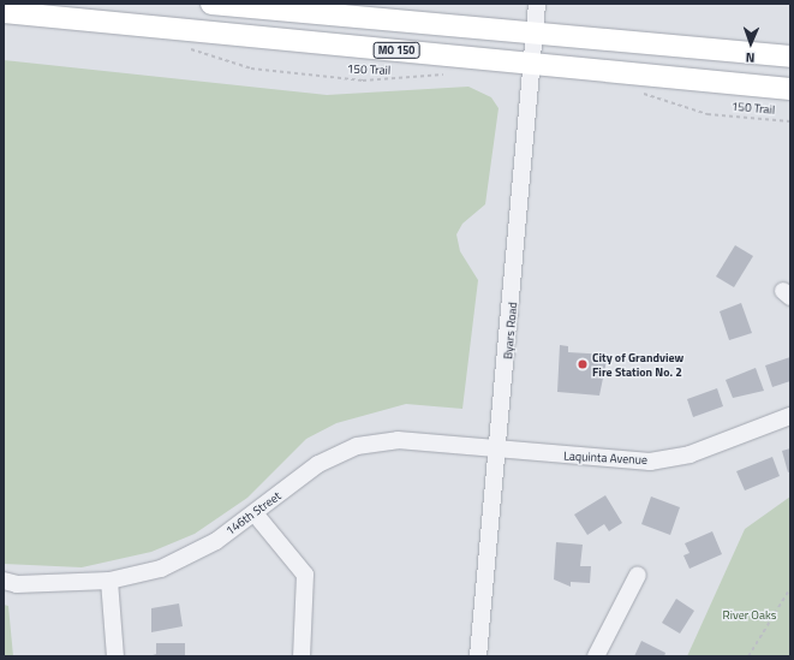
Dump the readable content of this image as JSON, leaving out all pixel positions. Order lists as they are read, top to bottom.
{
  "streets": {
    "main road": ["MO 150"],
    "street": ["Byars Road", "Laquinta Avenue", "146th Street"],
    "path": ["150 Trail"]
  },
  "crossings": [
    ["MO 150", "Byars Road"],
    ["Byars Road", "Laquinta Avenue"],
    ["Byars Road", "146th Street"],
    ["Laquinta Avenue", "146th Street"]
  ],
  "parks": ["River Oaks"],
  "places": ["City of Grandview Fire Station No. 2"],
  "north": "bottom"
}
